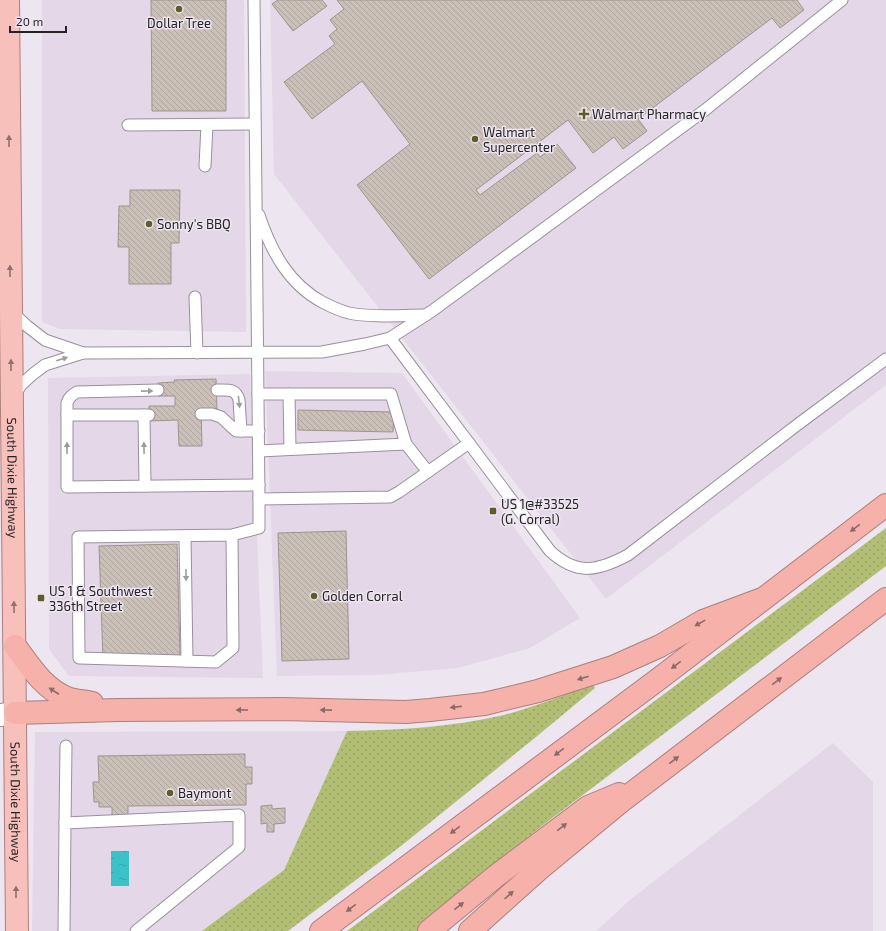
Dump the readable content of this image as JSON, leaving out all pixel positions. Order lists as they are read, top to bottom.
{
  "streets": {
    "highway": ["South Dixie Highway"]
  },
  "one_way": ["South Dixie Highway"],
  "places": {
    "other": [
      "Dollar Tree",
      "Walmart Supercenter",
      "Sonny's BBQ",
      "Golden Corral",
      "Baymont"
    ],
    "health": ["Walmart Pharmacy"],
    "transit": ["US 1@#33525 (G. Corral)", "US 1 & Southwest 336th Street"]
  },
  "scale_bar": "20 m"
}
